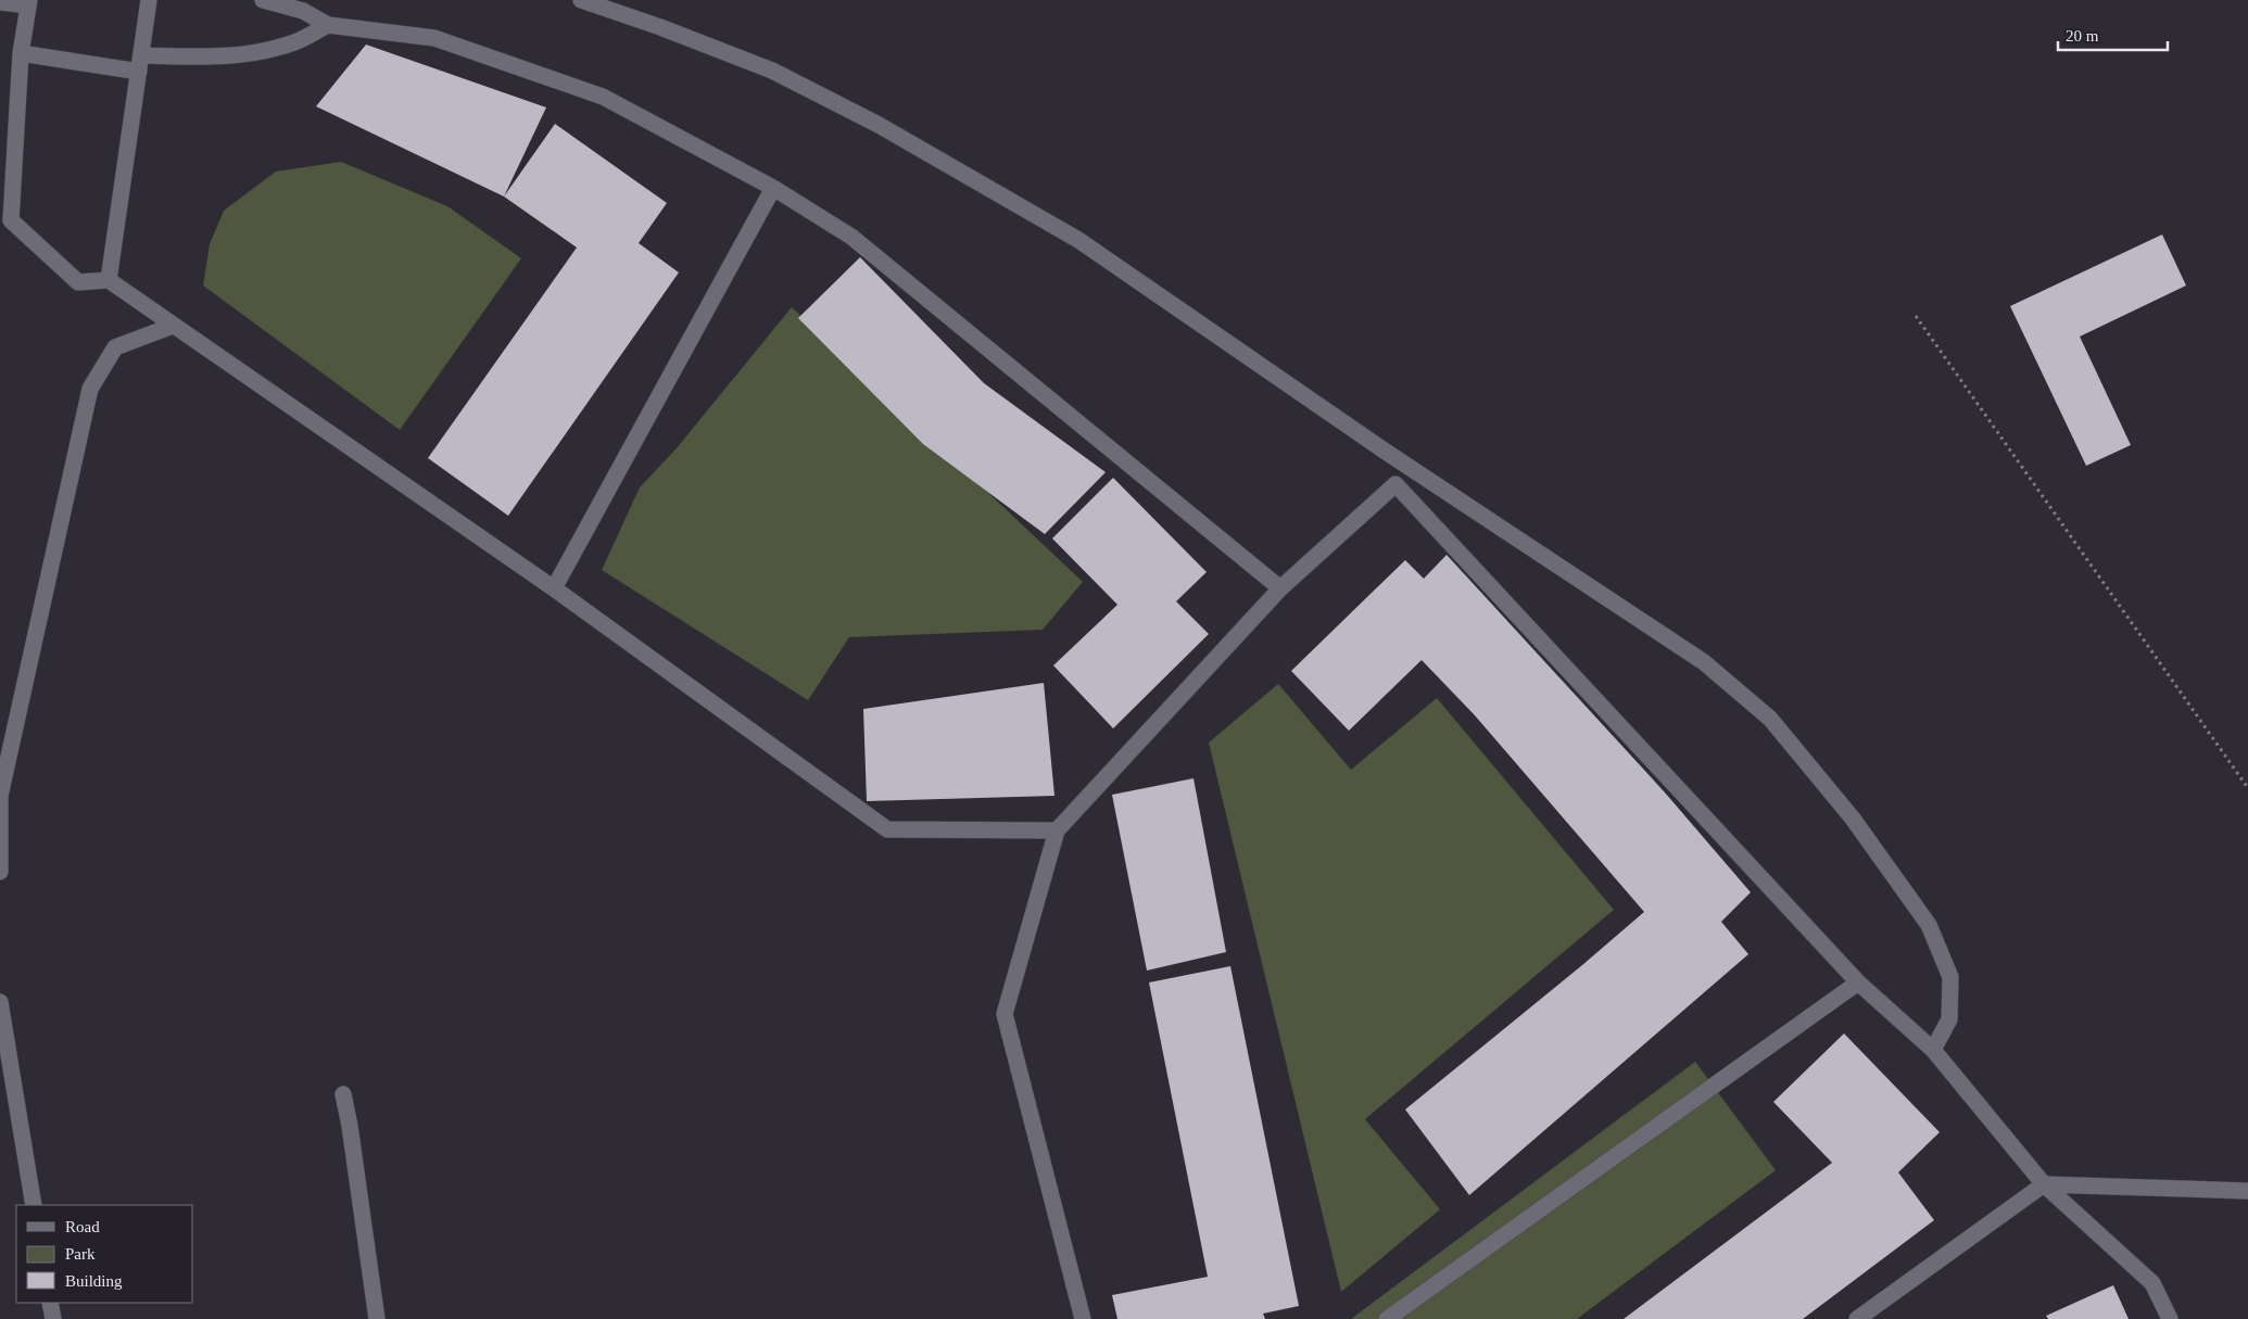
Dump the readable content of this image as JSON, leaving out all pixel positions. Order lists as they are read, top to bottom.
{
  "legend": ["Road", "Park", "Building"],
  "scale_bar": "20 m"
}
